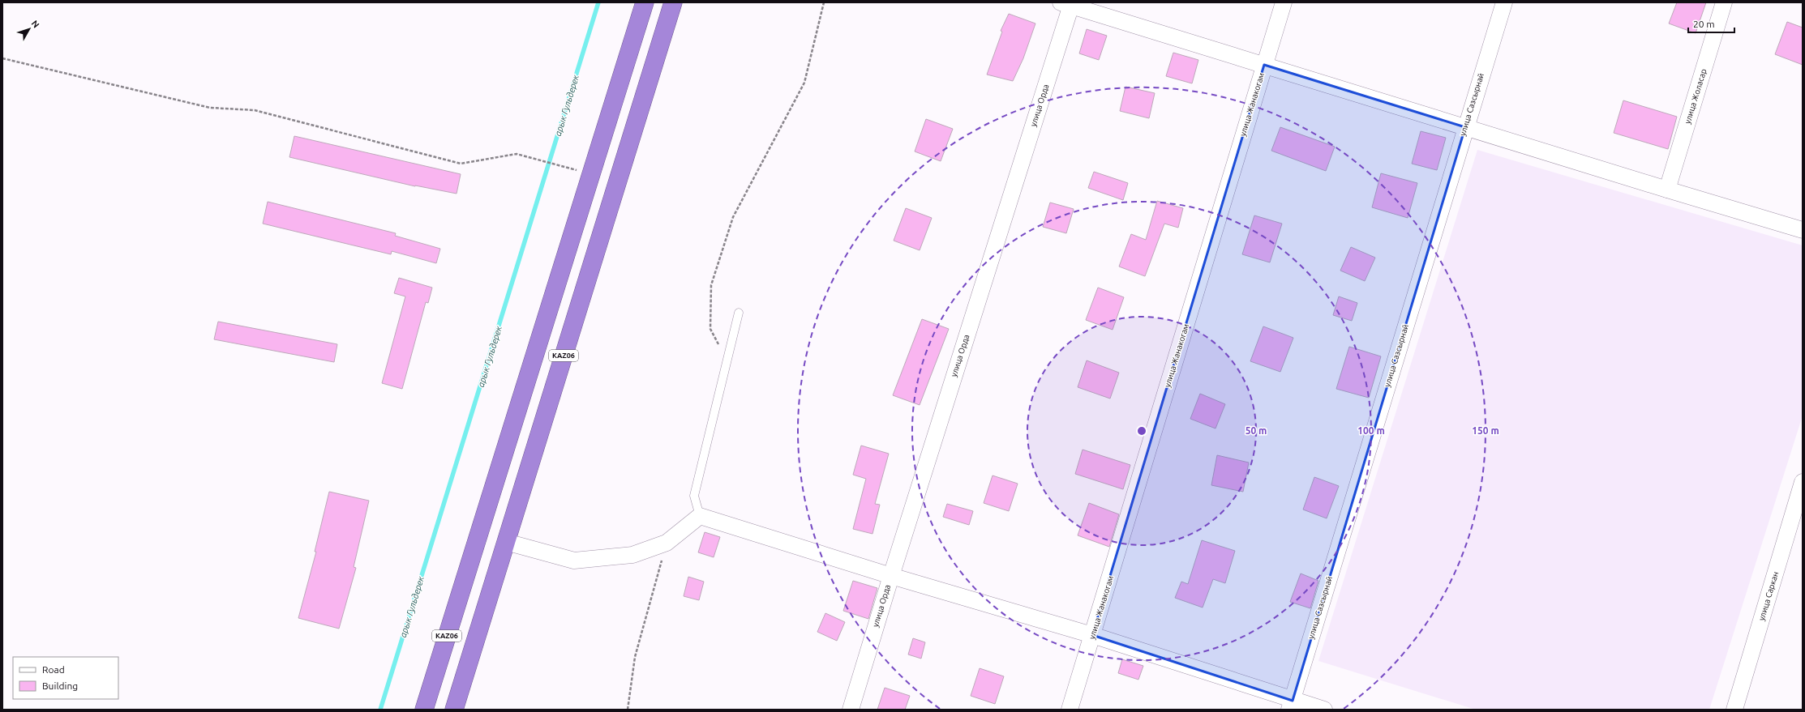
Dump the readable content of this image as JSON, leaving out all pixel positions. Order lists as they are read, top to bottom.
{
  "streets": {
    "highway": ["KАZ06"],
    "street": [
      "улица Жоласар",
      "улица Жанакогам",
      "улица Сазсырнай",
      "улица Орда",
      "улица Саркан"
    ]
  },
  "water": ["арык Гульдерек"],
  "legend": ["Road", "Building"],
  "scale_bar": "20 m",
  "north": "top right",
  "rings": ["50 m", "100 m", "150 m"]
}
